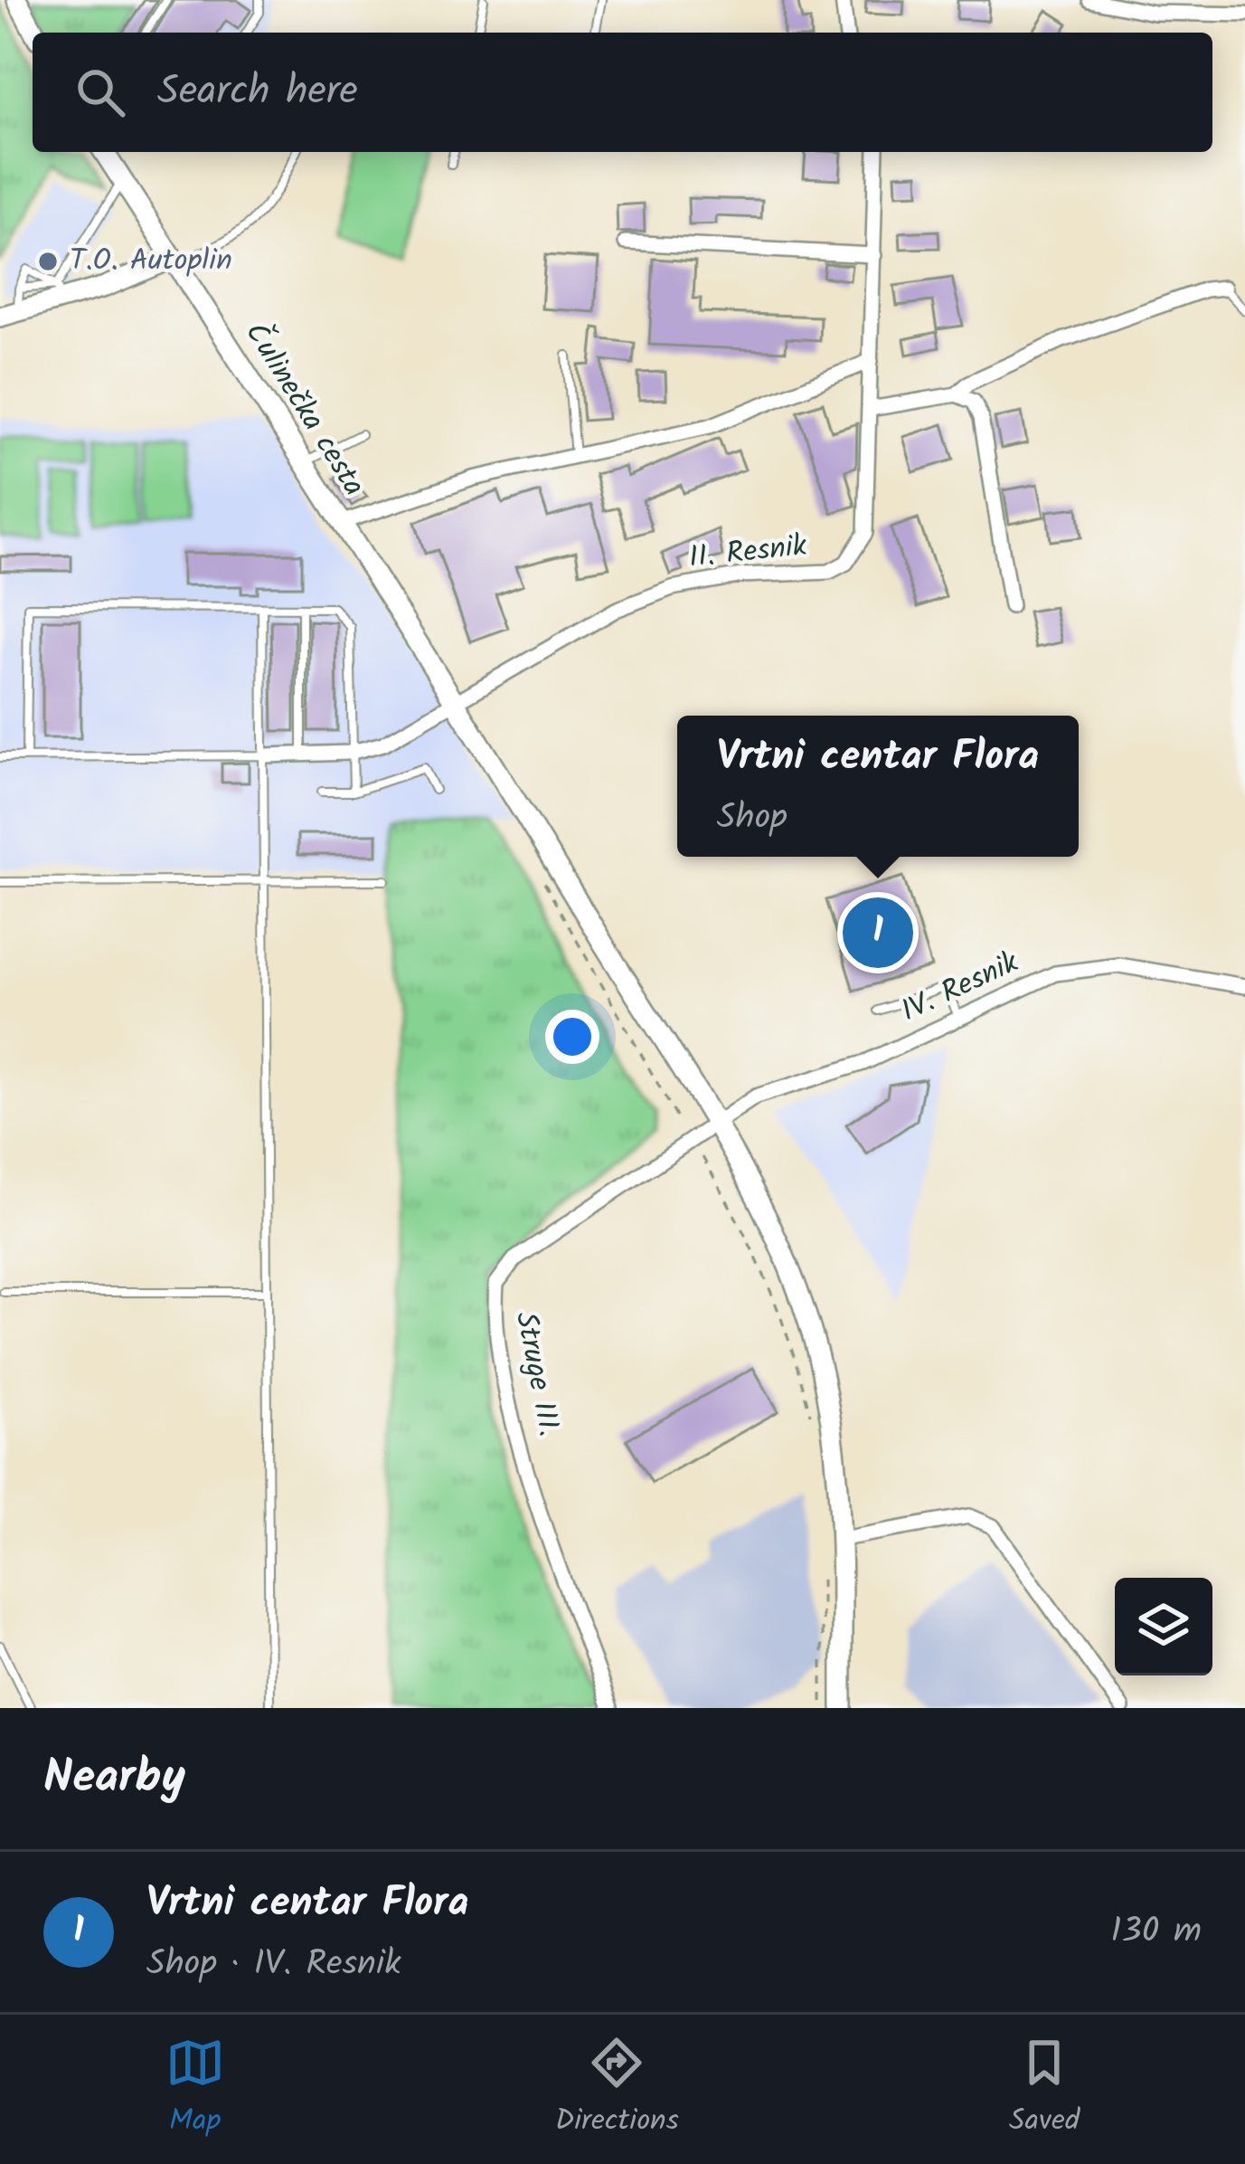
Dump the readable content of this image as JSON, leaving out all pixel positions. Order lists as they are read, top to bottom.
{
  "streets": {
    "street": [
      "Čulinečka cesta",
      "II. Resnik",
      "IV. Resnik",
      "Struge III."
    ]
  },
  "crossings": [
    ["Čulinečka cesta", "II. Resnik"],
    ["Čulinečka cesta", "IV. Resnik"],
    ["Čulinečka cesta", "Struge III."],
    ["IV. Resnik", "Struge III."]
  ],
  "places": ["T.O. Autoplin"],
  "page": {
    "search": "Search here",
    "popup": ["Vrtni centar Flora", "Shop"],
    "pins": "1",
    "heading": "Nearby",
    "list": [
      {
        "mark": "1",
        "name": "Vrtni centar Flora",
        "note": "Shop · IV. Resnik",
        "value": "130 m"
      }
    ],
    "nav": ["Map", "Directions", "Saved"]
  }
}
